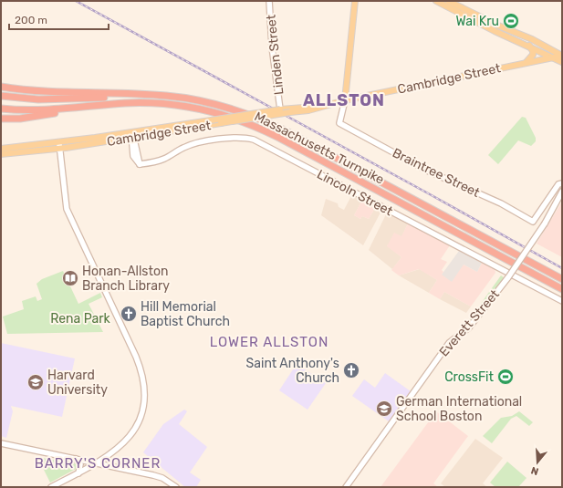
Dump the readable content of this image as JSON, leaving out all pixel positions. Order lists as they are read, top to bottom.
{
  "streets": {
    "highway": ["Massachusetts Turnpike"],
    "main road": ["Cambridge Street"],
    "street": [
      "Linden Street",
      "Braintree Street",
      "Lincoln Street",
      "Everett Street"
    ]
  },
  "crossings": [
    ["Linden Street", "Cambridge Street"],
    ["Cambridge Street", "Braintree Street"],
    ["Cambridge Street", "Lincoln Street"]
  ],
  "districts": ["ALLSTON", "LOWER ALLSTON", "BARRY'S CORNER"],
  "parks": ["Rena Park"],
  "places": {
    "sports": ["Wai Kru", "CrossFit"],
    "library": ["Honan-Allston Branch Library"],
    "church": ["Hill Memorial Baptist Church", "Saint Anthony's Church"],
    "school or university": ["Harvard University", "German International School Boston"]
  },
  "scale_bar": "200 m",
  "north": "bottom"
}
